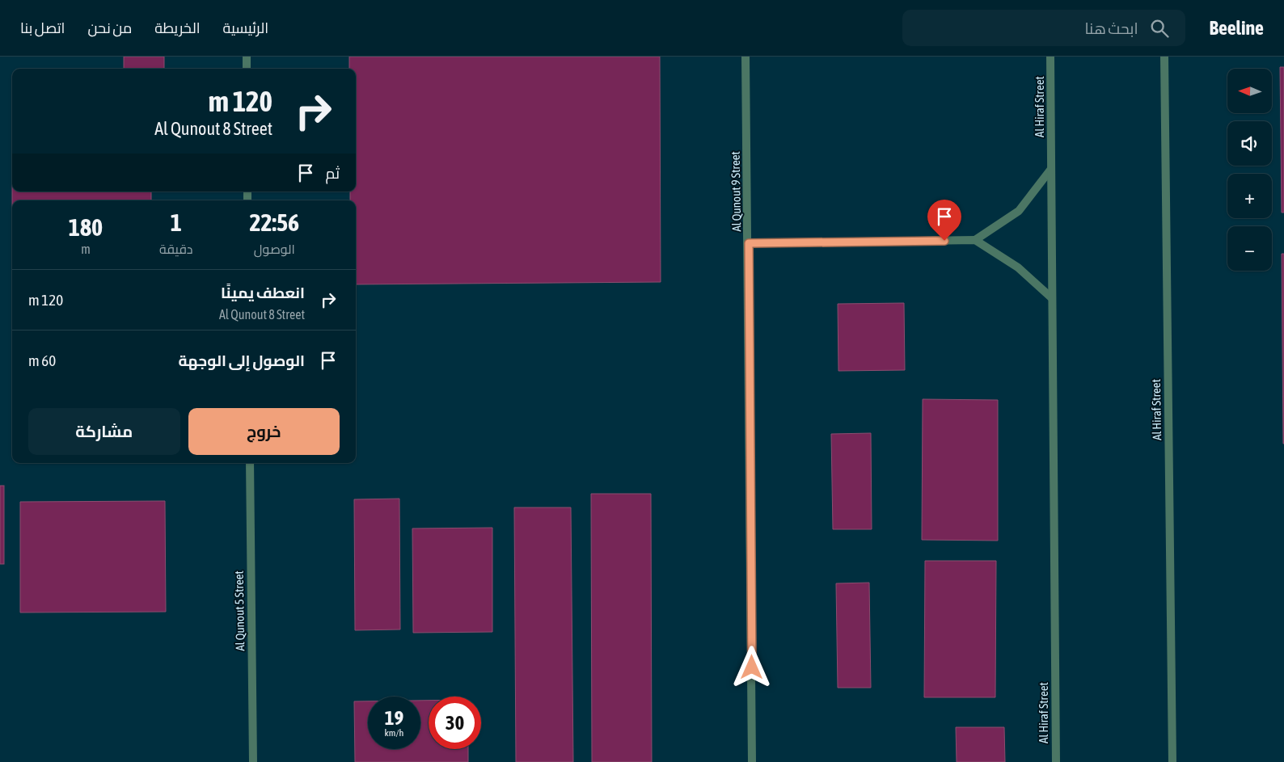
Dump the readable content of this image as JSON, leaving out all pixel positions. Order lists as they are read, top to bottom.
{
  "streets": {
    "street": ["Al Hiraf Street", "Al Qunout 9 Street", "Al Qunout 5 Street"]
  },
  "north": "left",
  "page": {
    "header": "Beeline",
    "search": "ابحث هنا",
    "nav": [
      "الرئيسية",
      "الخريطة",
      "من نحن",
      "اتصل بنا"
    ],
    "map_buttons": ["+", "−"],
    "turn": ["120 m", "Al Qunout 8 Street"],
    "then": "ثم",
    "eta": [
      "22:56",
      "الوصول",
      "1",
      "دقيقة",
      "180",
      "m"
    ],
    "list": [
      {
        "name": "انعطف يمينًا",
        "note": "Al Qunout 8 Street",
        "value": "120 m"
      },
      {
        "name": "الوصول إلى الوجهة",
        "value": "60 m"
      }
    ],
    "buttons": ["خروج", "مشاركة"],
    "speed": "19 km/h",
    "limit": "30"
  }
}
